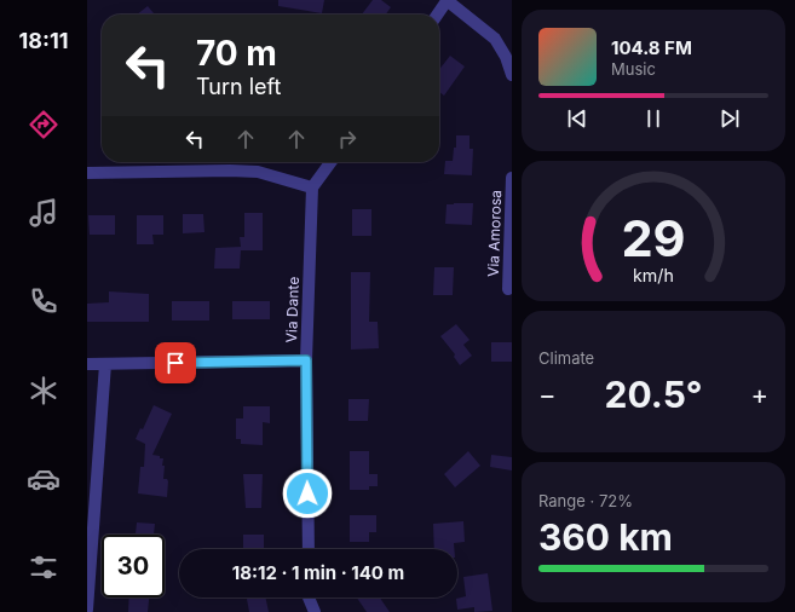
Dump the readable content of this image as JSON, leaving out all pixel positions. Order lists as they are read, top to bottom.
{
  "streets": {
    "street": ["Via Amorosa", "Via Dante"]
  },
  "page": {
    "tabs": "18:11",
    "turn": ["70 m", "Turn left"],
    "song": ["104.8 FM", "Music"],
    "tile": [
      "Climate",
      ["Range · 72%", "360 km"]
    ],
    "heat": ["−", "20.5°", "+"],
    "limit": "30",
    "trip": "18:12 · 1 min · 140 m",
    "gauge": ["29", "km/h"]
  }
}
